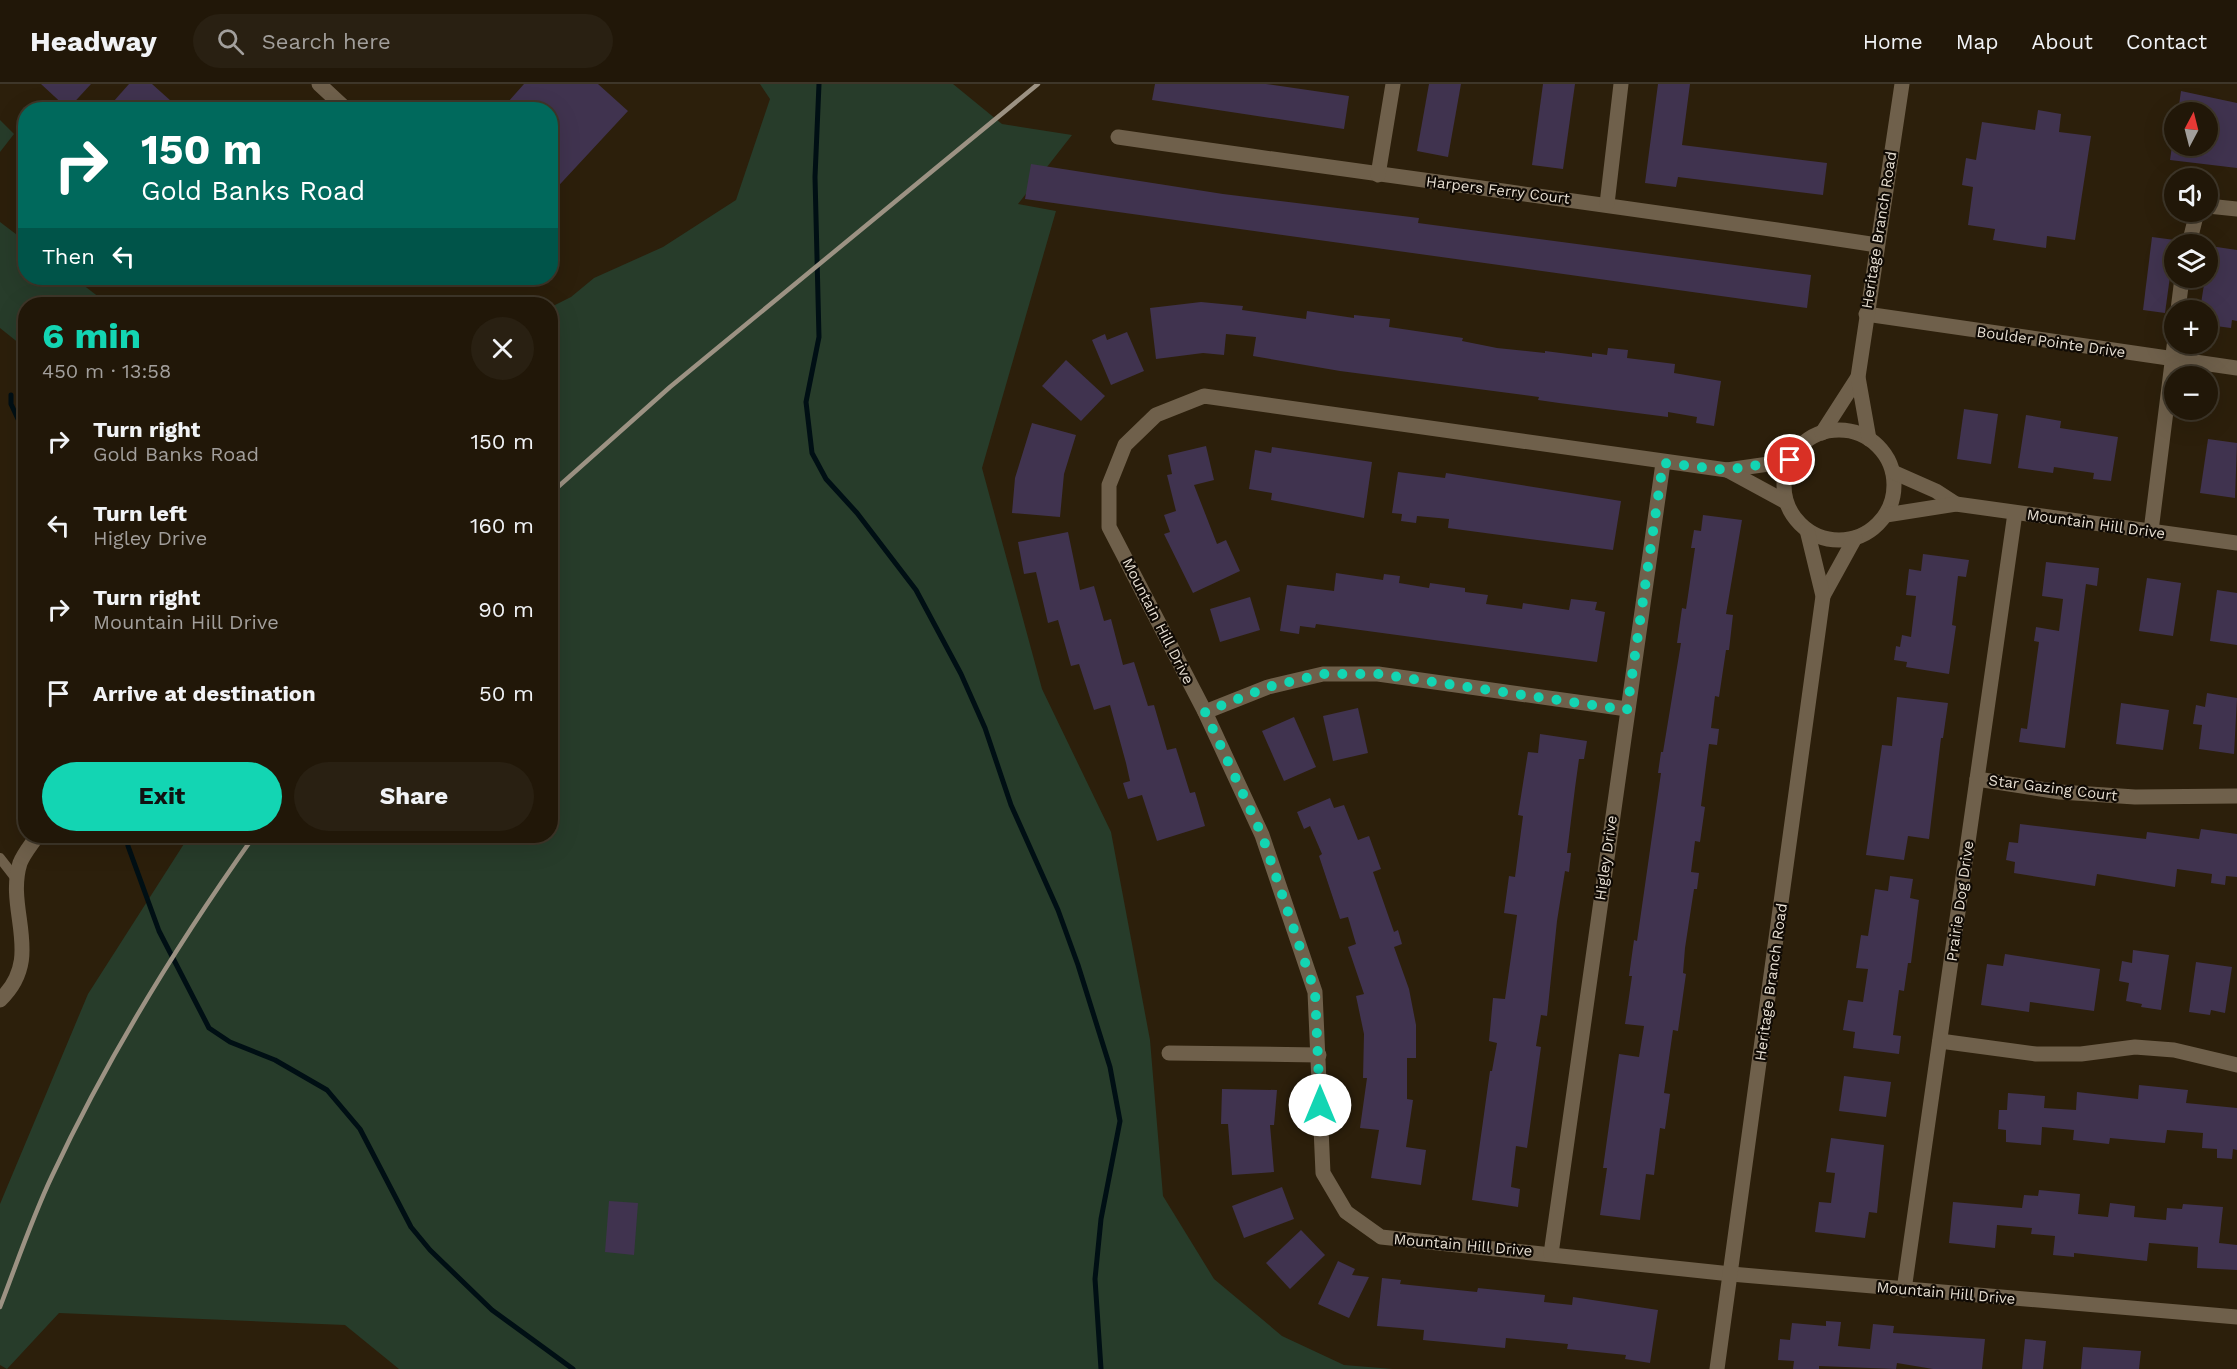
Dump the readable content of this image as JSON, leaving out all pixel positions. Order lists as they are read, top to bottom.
{
  "streets": {
    "street": [
      "Harpers Ferry Court",
      "Heritage Branch Road",
      "Boulder Pointe Drive",
      "Mountain Hill Drive",
      "Star Gazing Court",
      "Higley Drive",
      "Prairie Dog Drive"
    ]
  },
  "crossings": [
    ["Harpers Ferry Court", "Heritage Branch Road"],
    ["Heritage Branch Road", "Boulder Pointe Drive"],
    ["Heritage Branch Road", "Mountain Hill Drive"],
    ["Mountain Hill Drive", "Higley Drive"],
    ["Mountain Hill Drive", "Prairie Dog Drive"],
    ["Star Gazing Court", "Prairie Dog Drive"]
  ],
  "north": "top",
  "page": {
    "header": "Headway",
    "search": "Search here",
    "nav": [
      "Home",
      "Map",
      "About",
      "Contact"
    ],
    "map_buttons": ["+", "−"],
    "turn": ["150 m", "Gold Banks Road"],
    "then": "Then",
    "heading": ["6 min", "450 m · 13:58"],
    "list": [
      {
        "name": "Turn right",
        "note": "Gold Banks Road",
        "value": "150 m"
      },
      {
        "name": "Turn left",
        "note": "Higley Drive",
        "value": "160 m"
      },
      {
        "name": "Turn right",
        "note": "Mountain Hill Drive",
        "value": "90 m"
      },
      {
        "name": "Arrive at destination",
        "value": "50 m"
      }
    ],
    "buttons": ["Exit", "Share"]
  }
}
